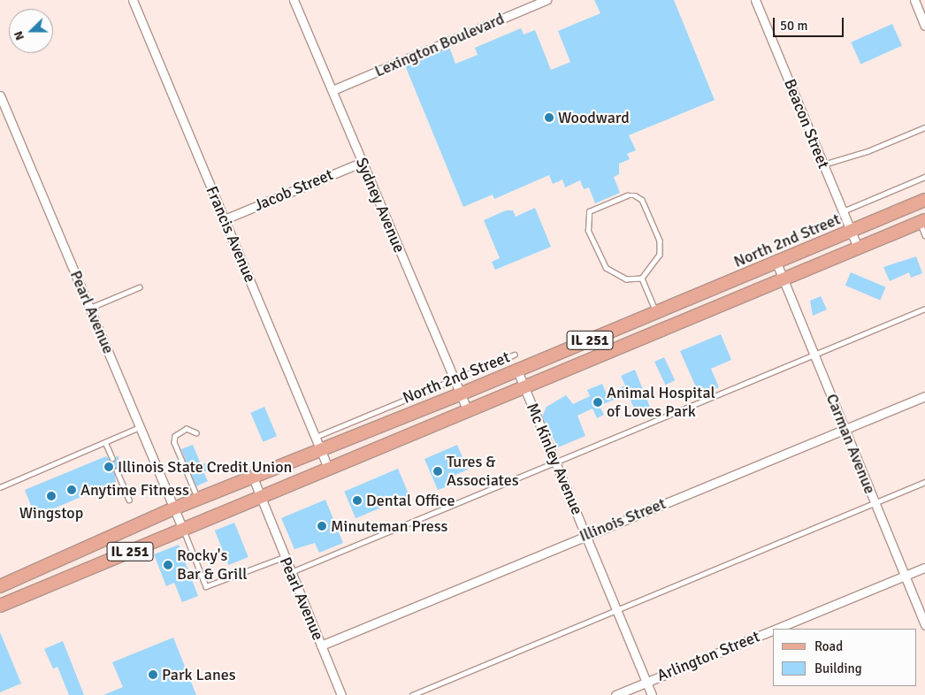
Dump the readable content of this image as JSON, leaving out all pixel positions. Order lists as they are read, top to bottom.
{
  "streets": {
    "main road": ["North 2nd Street", "IL 251"],
    "street": [
      "Lexington Boulevard",
      "Beacon Street",
      "Jacob Street",
      "Sydney Avenue",
      "Francis Avenue",
      "Pearl Avenue",
      "Carman Avenue",
      "Mc Kinley Avenue",
      "Illinois Street",
      "Arlington Street"
    ]
  },
  "crossings": [
    ["Lexington Boulevard", "Sydney Avenue"],
    ["Beacon Street", "North 2nd Street"],
    ["Beacon Street", "IL 251"],
    ["Jacob Street", "Sydney Avenue"],
    ["Jacob Street", "Francis Avenue"],
    ["Sydney Avenue", "North 2nd Street"],
    ["Sydney Avenue", "IL 251"],
    ["Francis Avenue", "North 2nd Street"],
    ["Francis Avenue", "IL 251"],
    ["North 2nd Street", "Pearl Avenue"],
    ["North 2nd Street", "Carman Avenue"],
    ["North 2nd Street", "Mc Kinley Avenue"],
    ["Pearl Avenue", "IL 251"],
    ["Pearl Avenue", "Illinois Street"],
    ["IL 251", "Carman Avenue"],
    ["IL 251", "Mc Kinley Avenue"],
    ["Carman Avenue", "Illinois Street"],
    ["Carman Avenue", "Arlington Street"],
    ["Mc Kinley Avenue", "Illinois Street"],
    ["Mc Kinley Avenue", "Arlington Street"]
  ],
  "places": [
    "Woodward",
    "Animal Hospital of Loves Park",
    "Illinois State Credit Union",
    "Tures & Associates",
    "Anytime Fitness",
    "Wingstop",
    "Dental Office",
    "Minuteman Press",
    "Rocky's Bar & Grill",
    "Park Lanes"
  ],
  "legend": ["Road", "Building"],
  "scale_bar": "50 m",
  "north": "left"
}
